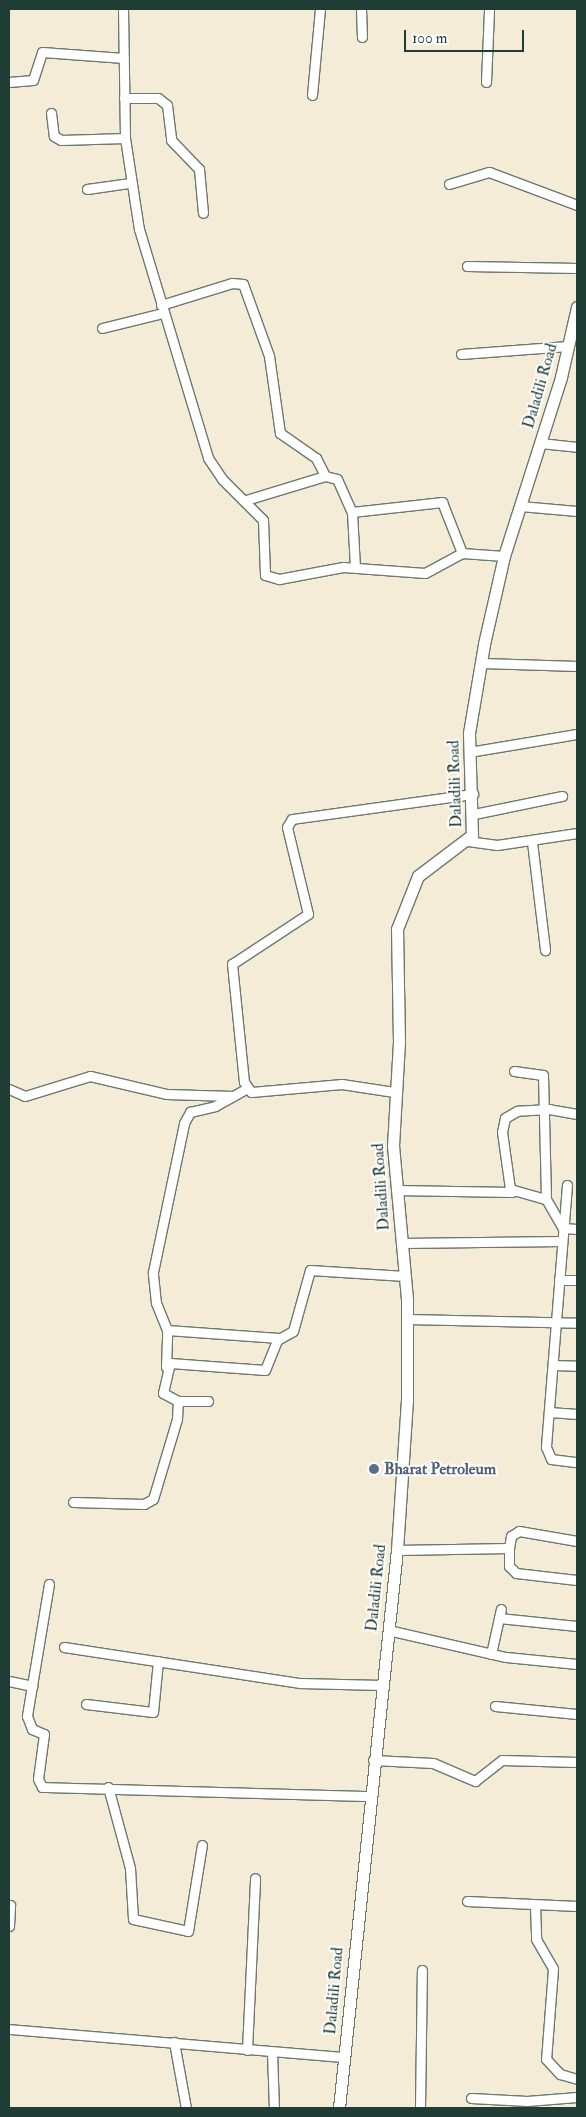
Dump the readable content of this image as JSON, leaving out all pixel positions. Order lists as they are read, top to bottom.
{
  "streets": {
    "main road": ["Daladili Road"]
  },
  "places": ["Bharat Petroleum"],
  "scale_bar": "100 m"
}
